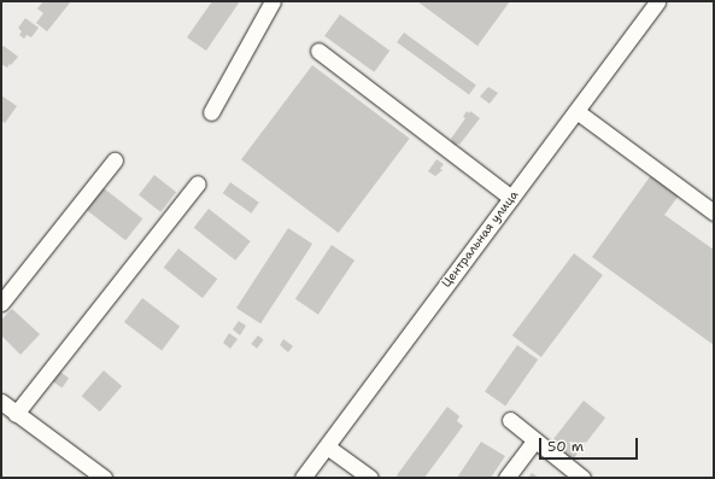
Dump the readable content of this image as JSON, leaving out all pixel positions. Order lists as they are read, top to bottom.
{
  "streets": {
    "street": ["Центральная улица"]
  },
  "scale_bar": "50 m"
}
